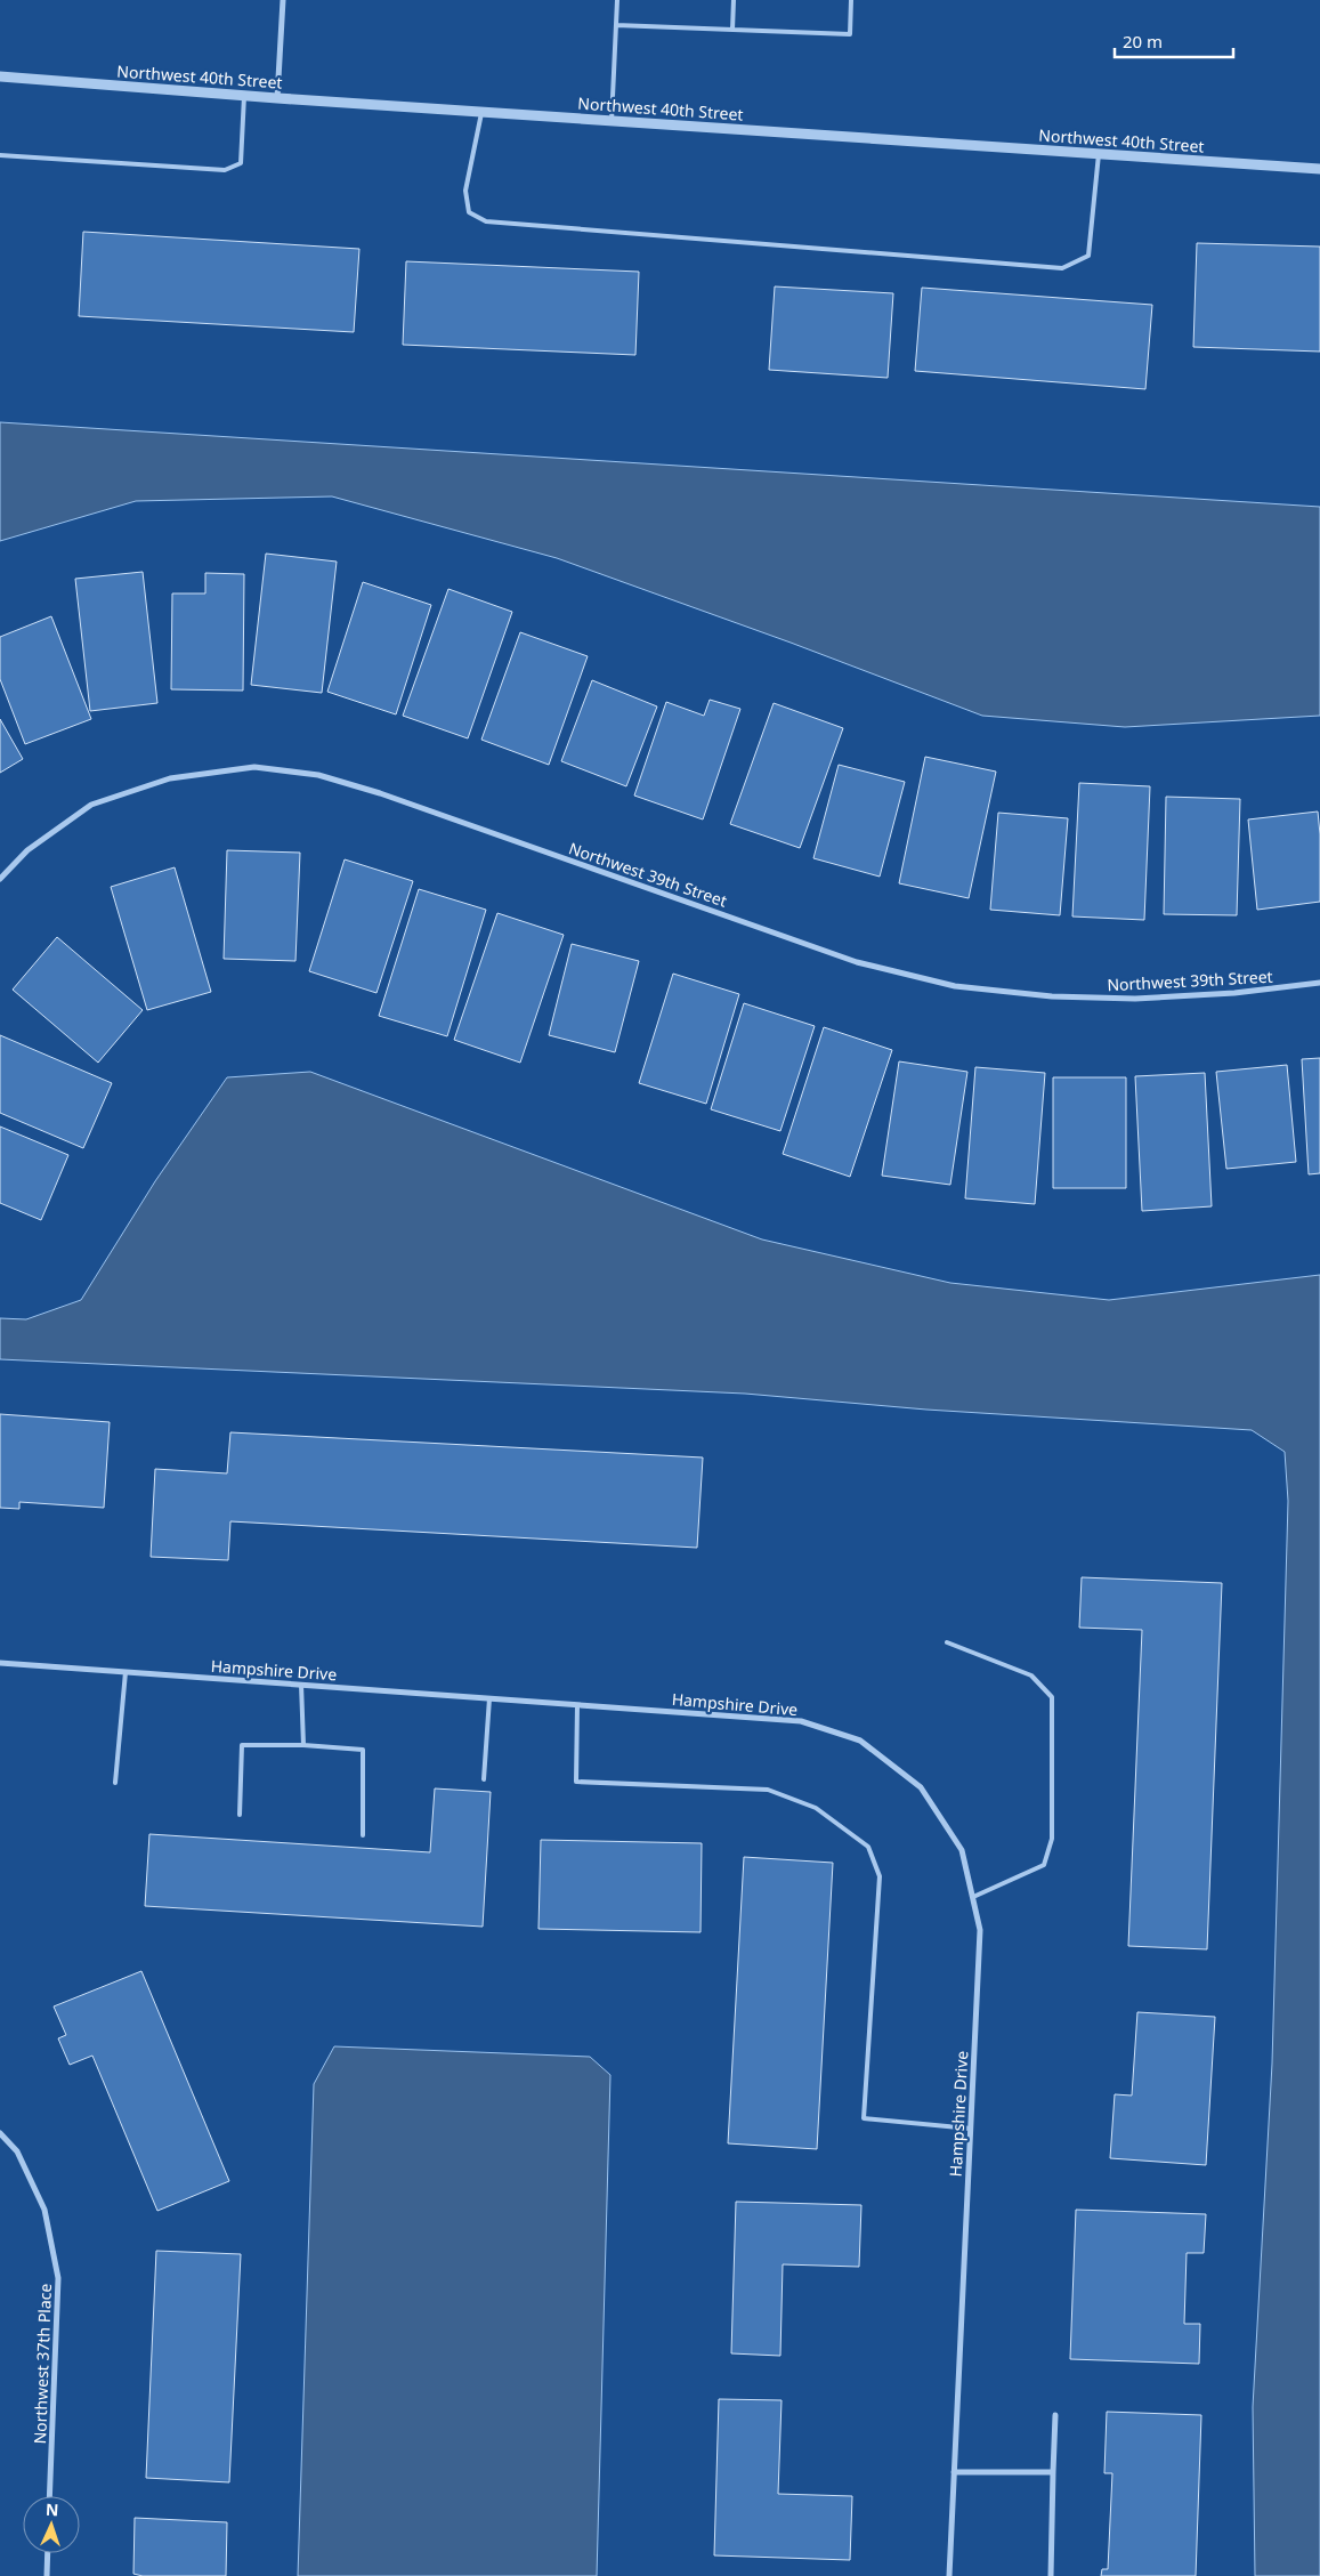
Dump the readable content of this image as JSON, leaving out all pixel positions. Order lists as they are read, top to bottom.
{
  "streets": {
    "street": [
      "Northwest 40th Street",
      "Northwest 39th Street",
      "Hampshire Drive",
      "Northwest 37th Place"
    ]
  },
  "scale_bar": "20 m",
  "north": "top"
}
